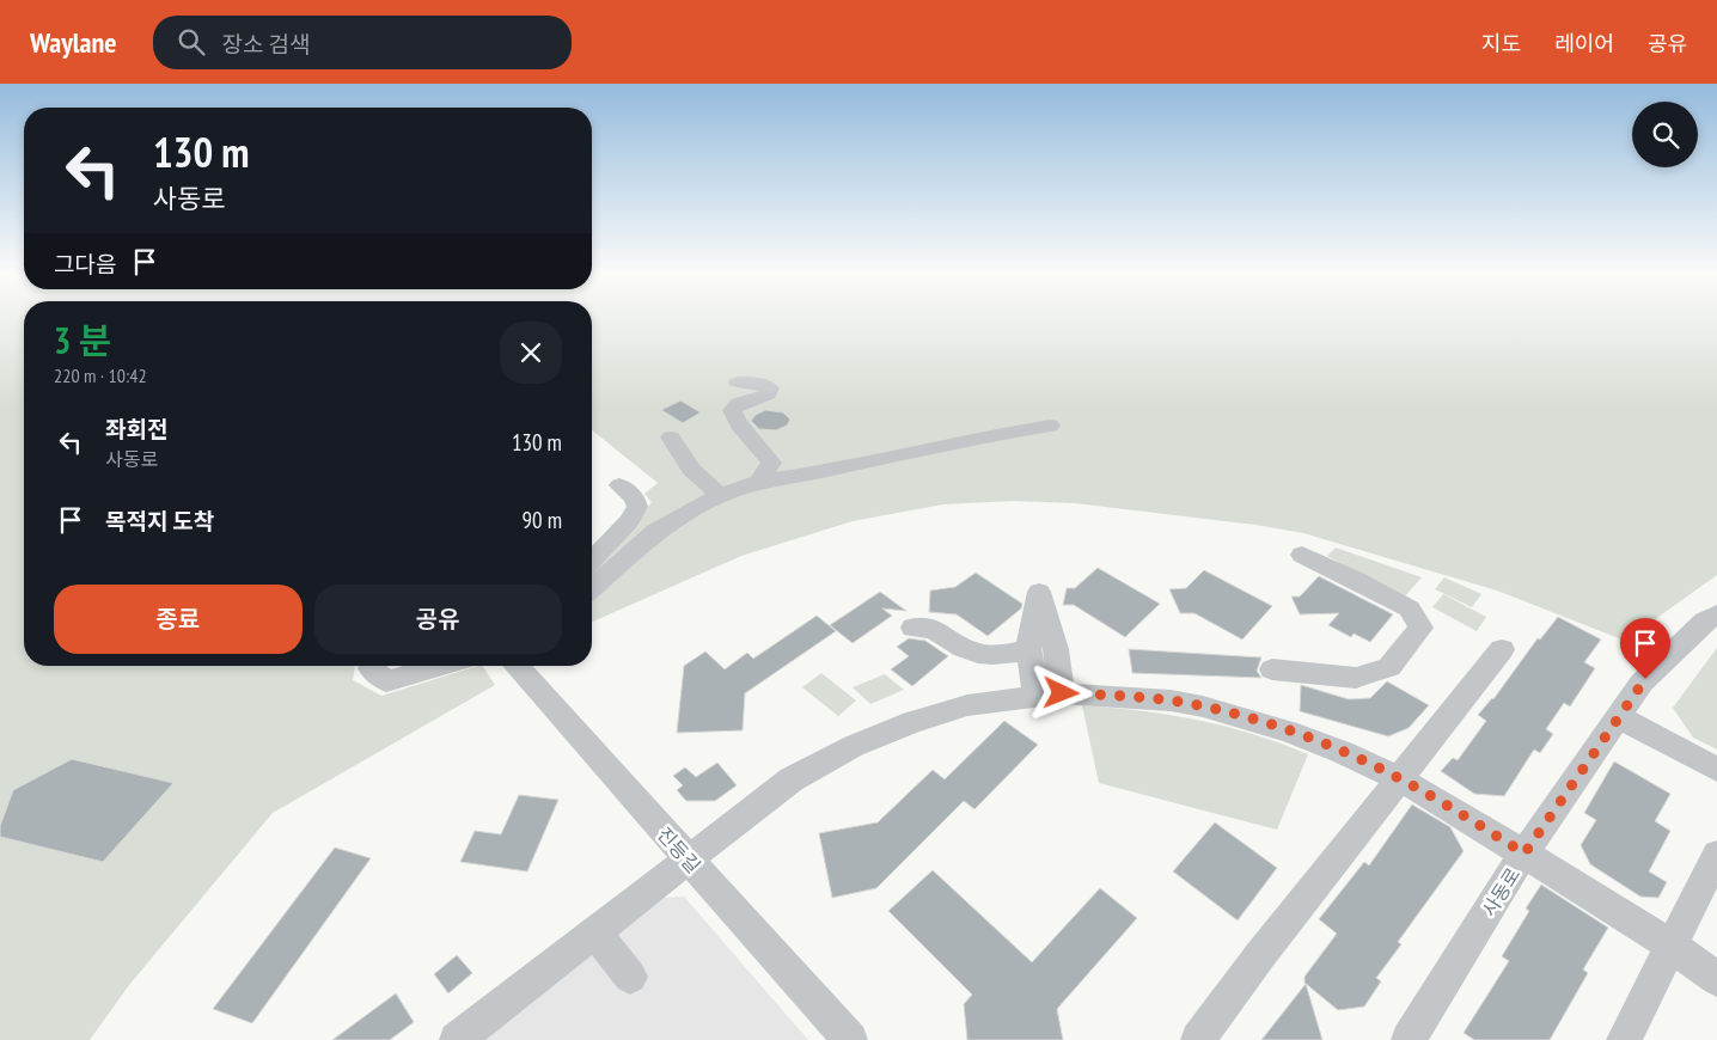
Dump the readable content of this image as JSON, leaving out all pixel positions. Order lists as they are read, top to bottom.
{
  "streets": {
    "street": ["진등길", "사동로"]
  },
  "page": {
    "header": "Waylane",
    "search": "장소 검색",
    "nav": ["지도", "레이어", "공유"],
    "turn": ["130 m", "사동로"],
    "then": "그다음",
    "heading": ["3 분", "220 m · 10:42"],
    "list": [
      {
        "name": "좌회전",
        "note": "사동로",
        "value": "130 m"
      },
      {
        "name": "목적지 도착",
        "value": "90 m"
      }
    ],
    "buttons": ["종료", "공유"]
  }
}
